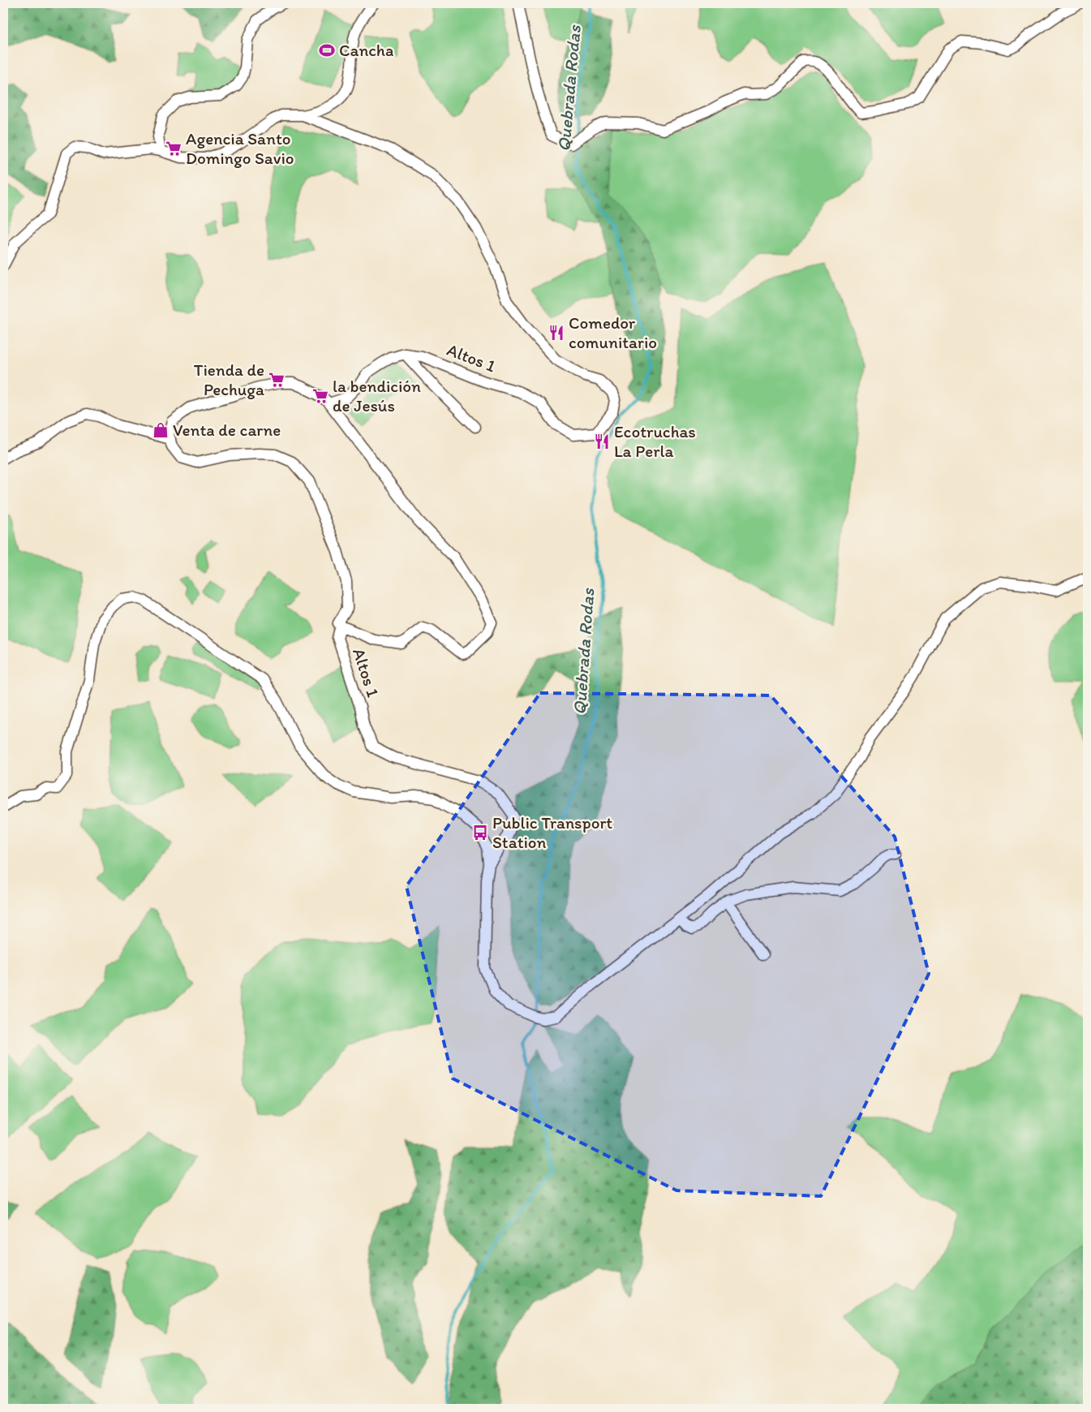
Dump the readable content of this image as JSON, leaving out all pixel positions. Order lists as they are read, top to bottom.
{
  "streets": {
    "street": ["Altos 1"]
  },
  "water": ["Quebrada Rodas"],
  "places": {
    "sports": ["Cancha"],
    "supermarket": ["Agencia Santo Domingo Savio", "Tienda de Pechuga", "la bendición de Jesús"],
    "restaurant": ["Comedor comunitario", "Ecotruchas La Perla"],
    "shop": ["Venta de carne"],
    "bus stop": ["Public Transport Station"]
  }
}
